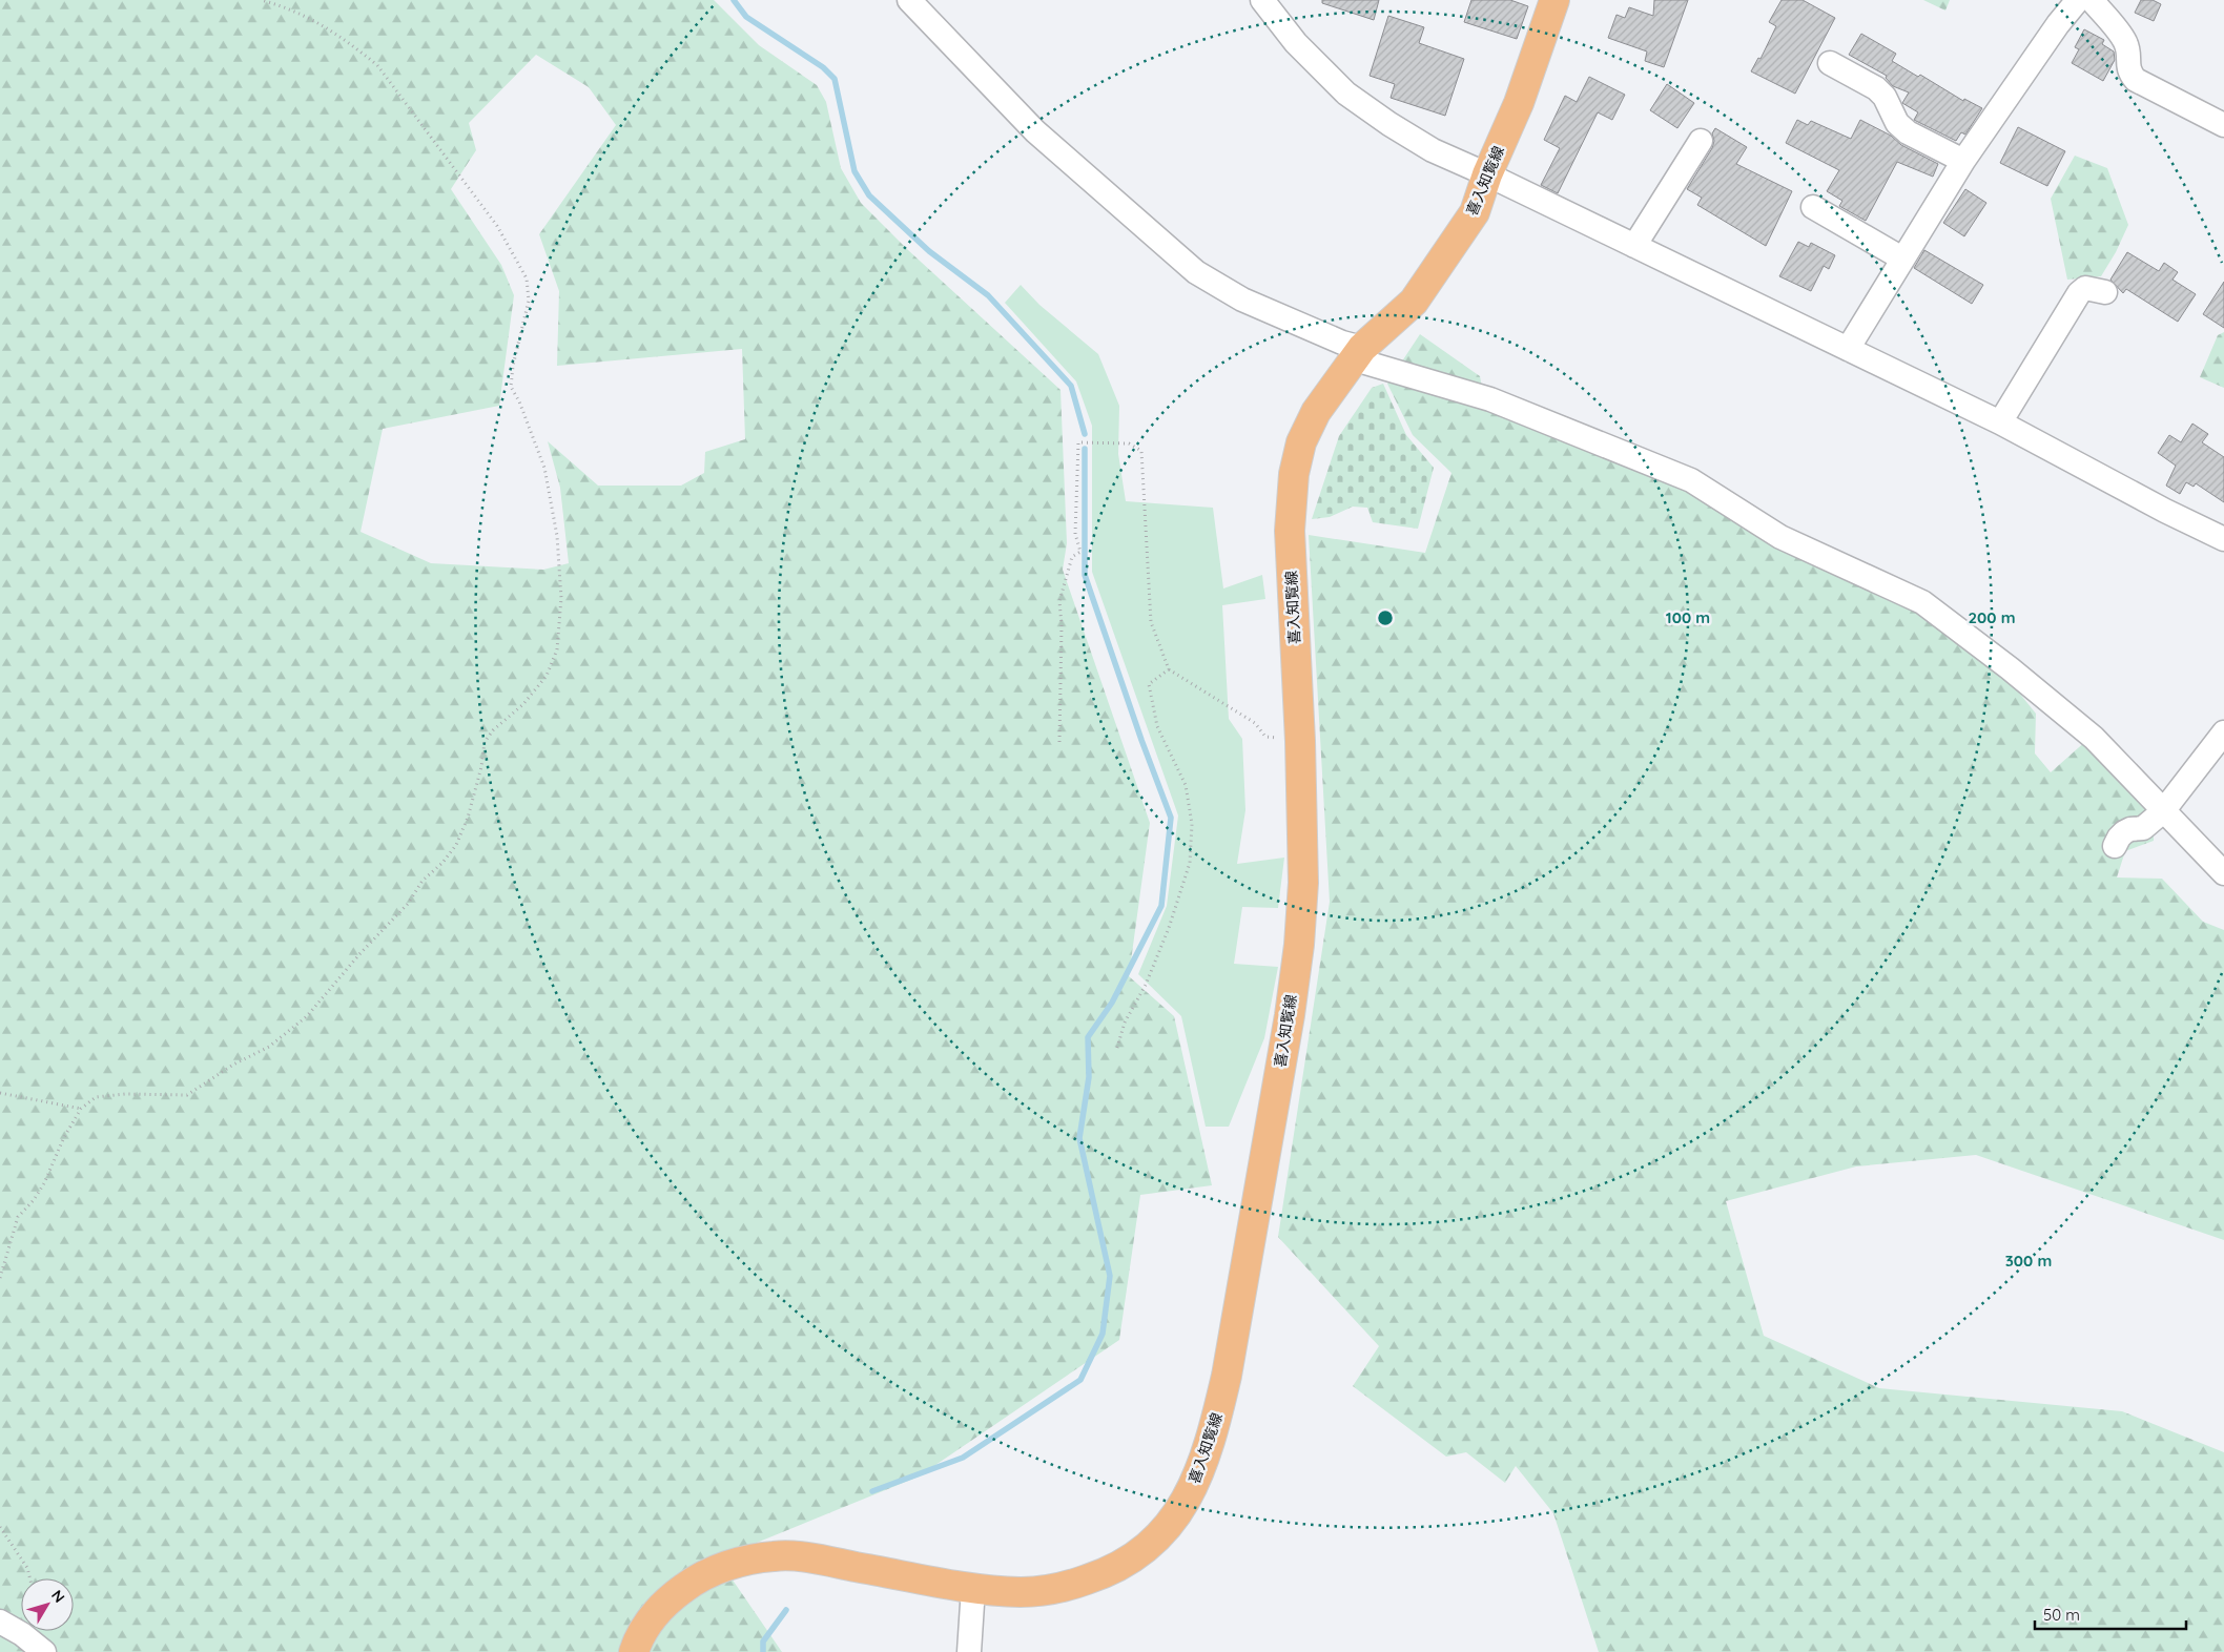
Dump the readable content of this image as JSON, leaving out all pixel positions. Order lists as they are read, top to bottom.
{
  "streets": {
    "main road": ["喜入知覧線"]
  },
  "scale_bar": "50 m",
  "north": "top right",
  "rings": ["100 m", "200 m", "300 m"]
}
